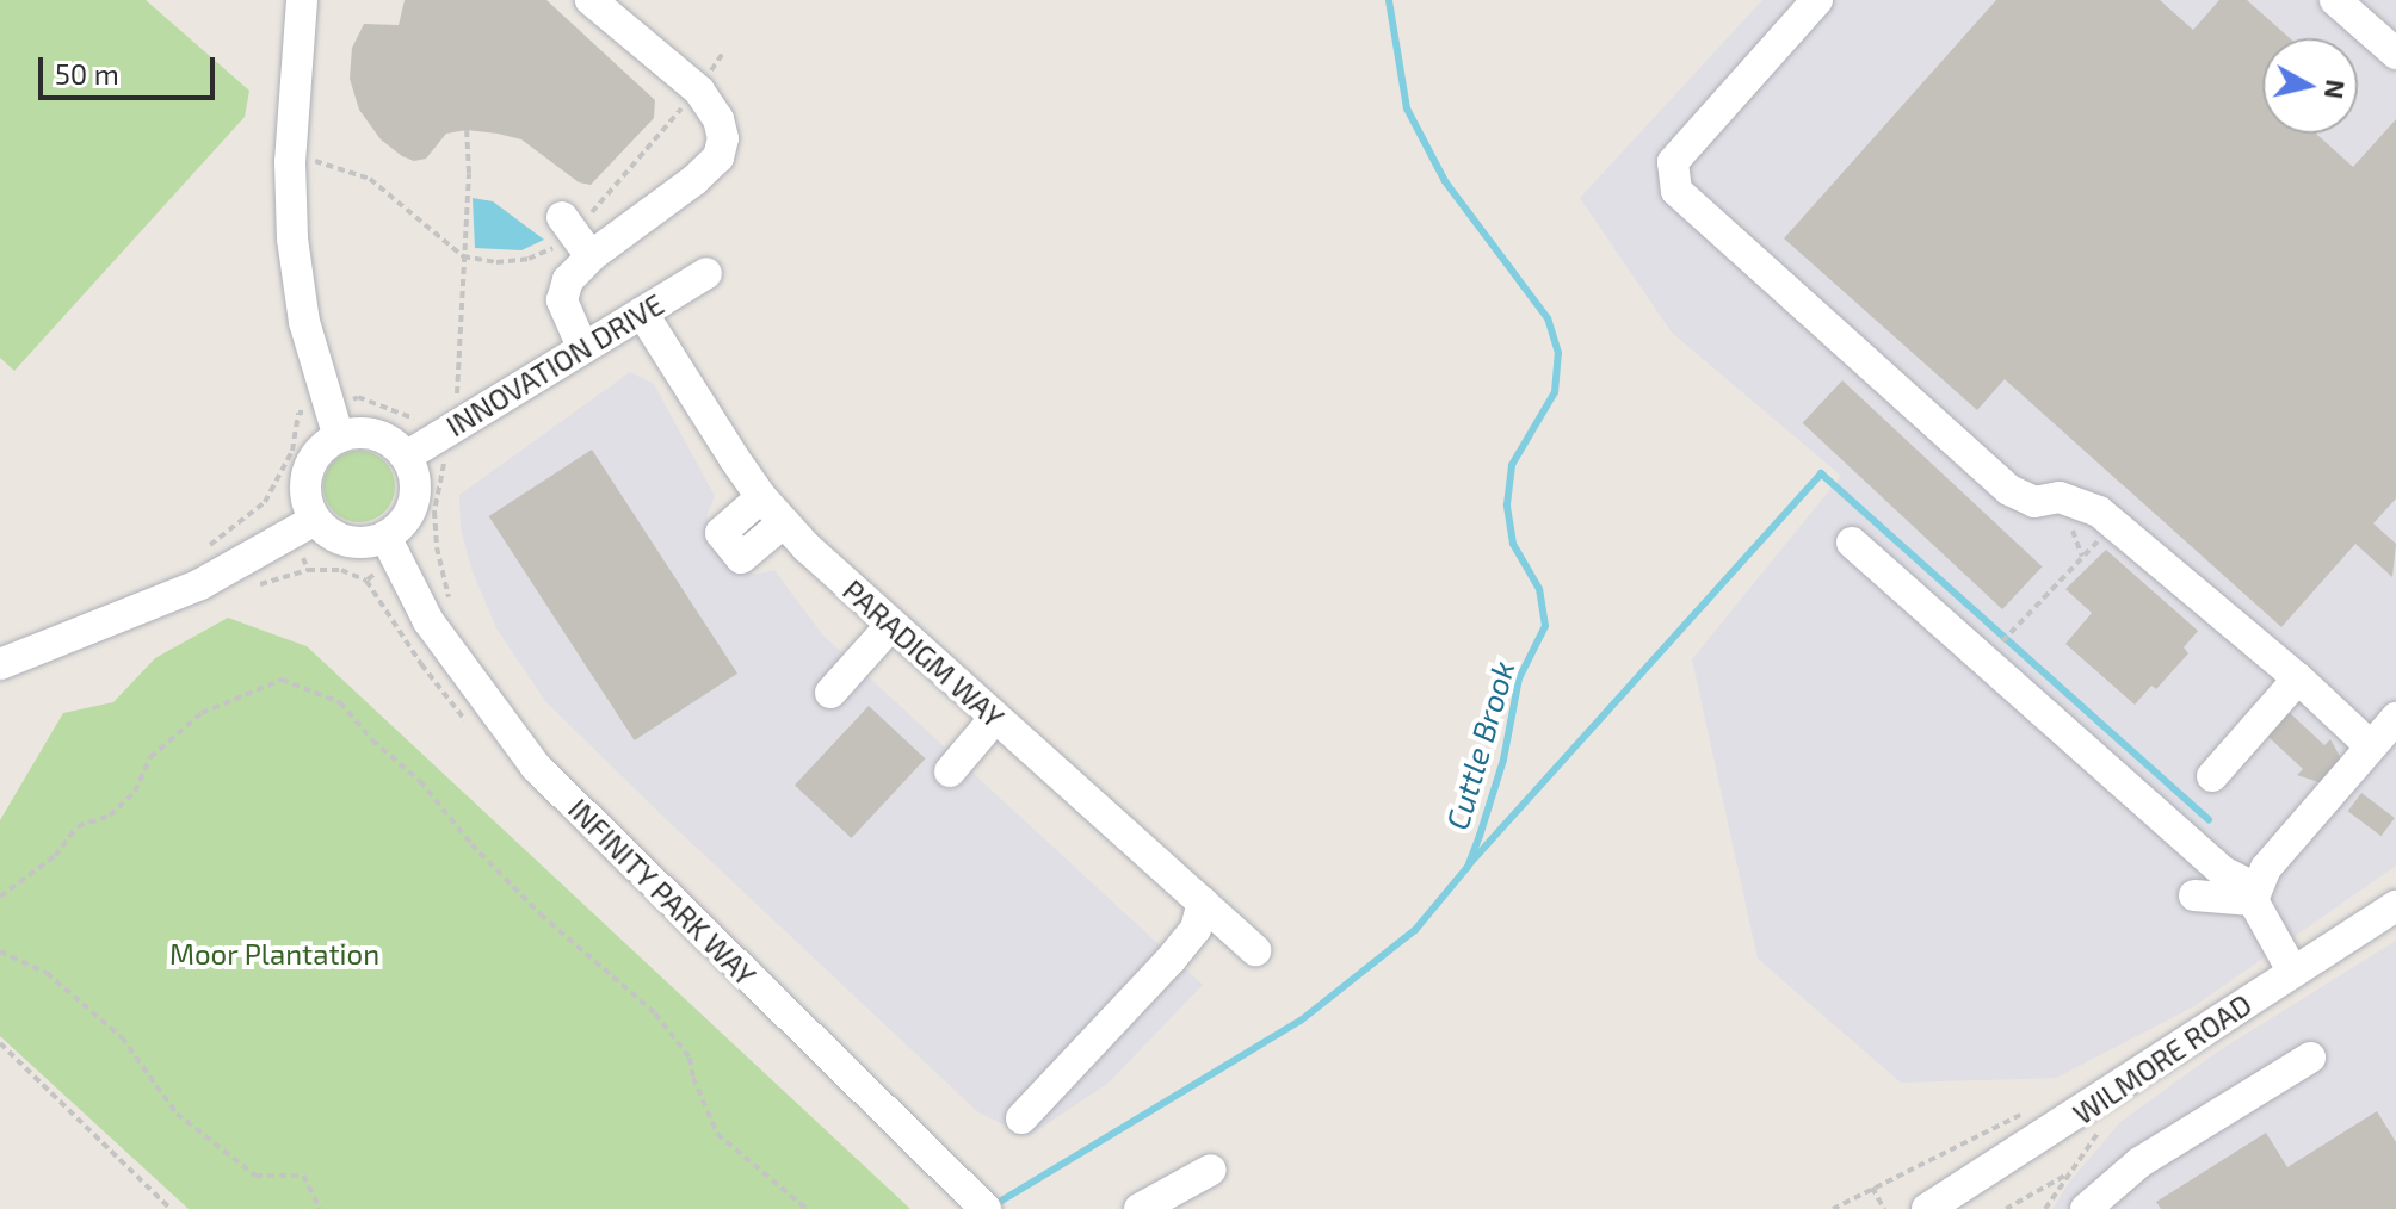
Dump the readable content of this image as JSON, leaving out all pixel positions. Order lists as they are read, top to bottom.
{
  "streets": {
    "street": [
      "INNOVATION DRIVE",
      "PARADIGM WAY",
      "INFINITY PARK WAY",
      "WILMORE ROAD"
    ]
  },
  "crossings": [
    ["INNOVATION DRIVE", "PARADIGM WAY"],
    ["INNOVATION DRIVE", "INFINITY PARK WAY"]
  ],
  "water": ["Cuttle Brook"],
  "parks": ["Moor Plantation"],
  "scale_bar": "50 m",
  "north": "right"
}
